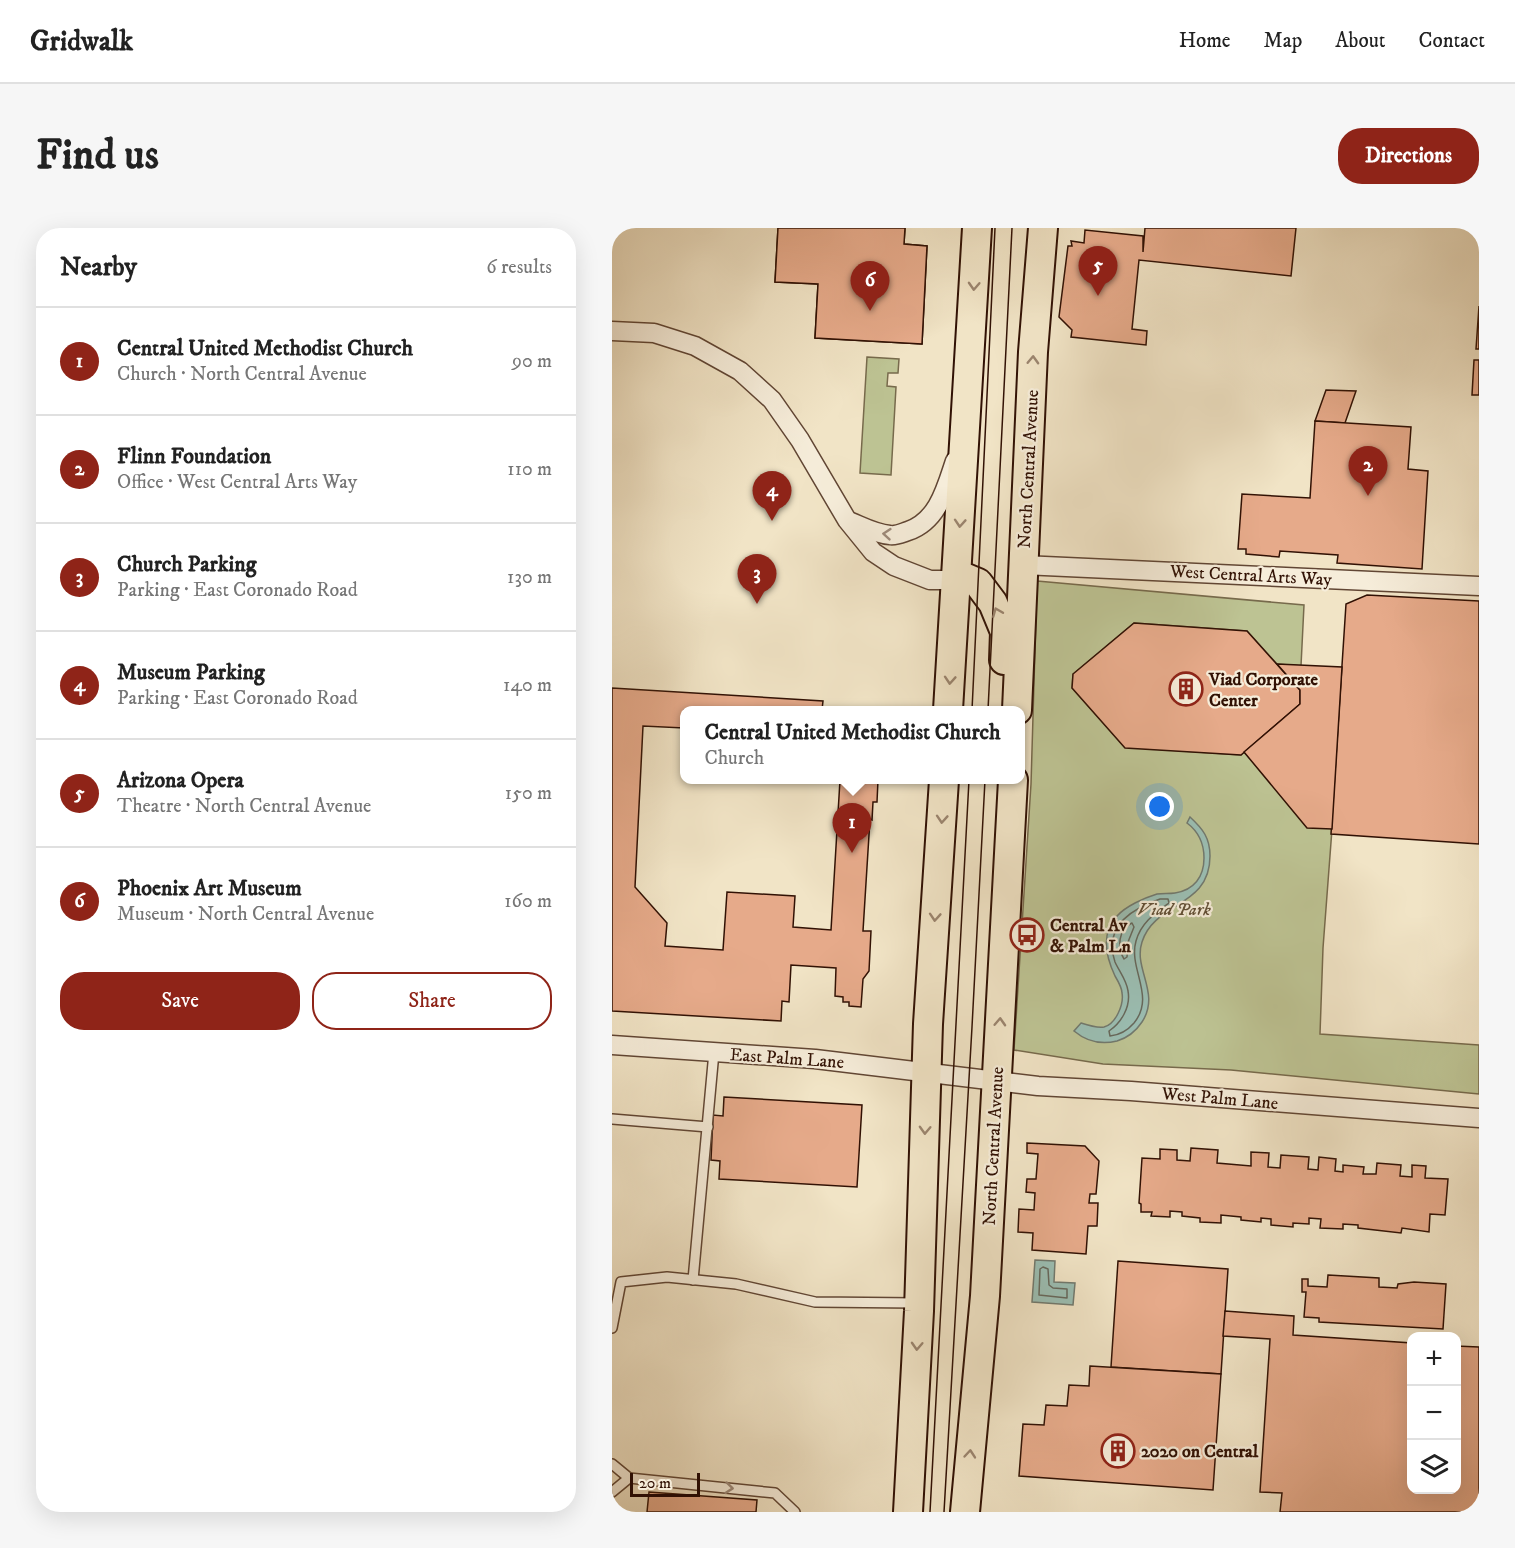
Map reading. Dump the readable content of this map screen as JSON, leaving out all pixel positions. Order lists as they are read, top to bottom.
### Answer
{
  "streets": {
    "main road": ["North Central Avenue"],
    "street": ["West Central Arts Way", "East Palm Lane", "West Palm Lane"]
  },
  "crossings": [
    ["North Central Avenue", "West Central Arts Way"],
    ["North Central Avenue", "West Palm Lane"],
    ["East Palm Lane", "West Palm Lane"]
  ],
  "parks": ["Viad Park"],
  "places": {
    "building": ["Viad Corporate Center", "2020 on Central"],
    "bus stop": ["Central Av & Palm Ln"]
  },
  "scale_bar": "20 m",
  "page": {
    "header": "Gridwalk",
    "nav": [
      "Home",
      "Map",
      "About",
      "Contact"
    ],
    "buttons": [
      "Directions",
      ["Save", "Share"]
    ],
    "title": "Find us",
    "heading": ["Nearby", "6 results"],
    "pins": [
      "5",
      "6",
      "2",
      "4",
      "3",
      "1"
    ],
    "list": [
      {
        "mark": "1",
        "name": "Central United Methodist Church",
        "note": "Church · North Central Avenue",
        "value": "90 m"
      },
      {
        "mark": "2",
        "name": "Flinn Foundation",
        "note": "Office · West Central Arts Way",
        "value": "110 m"
      },
      {
        "mark": "3",
        "name": "Church Parking",
        "note": "Parking · East Coronado Road",
        "value": "130 m"
      },
      {
        "mark": "4",
        "name": "Museum Parking",
        "note": "Parking · East Coronado Road",
        "value": "140 m"
      },
      {
        "mark": "5",
        "name": "Arizona Opera",
        "note": "Theatre · North Central Avenue",
        "value": "150 m"
      },
      {
        "mark": "6",
        "name": "Phoenix Art Museum",
        "note": "Museum · North Central Avenue",
        "value": "160 m"
      }
    ],
    "popup": ["Central United Methodist Church", "Church"],
    "map_buttons": ["+", "−"],
    "scale": "20 m"
  }
}
